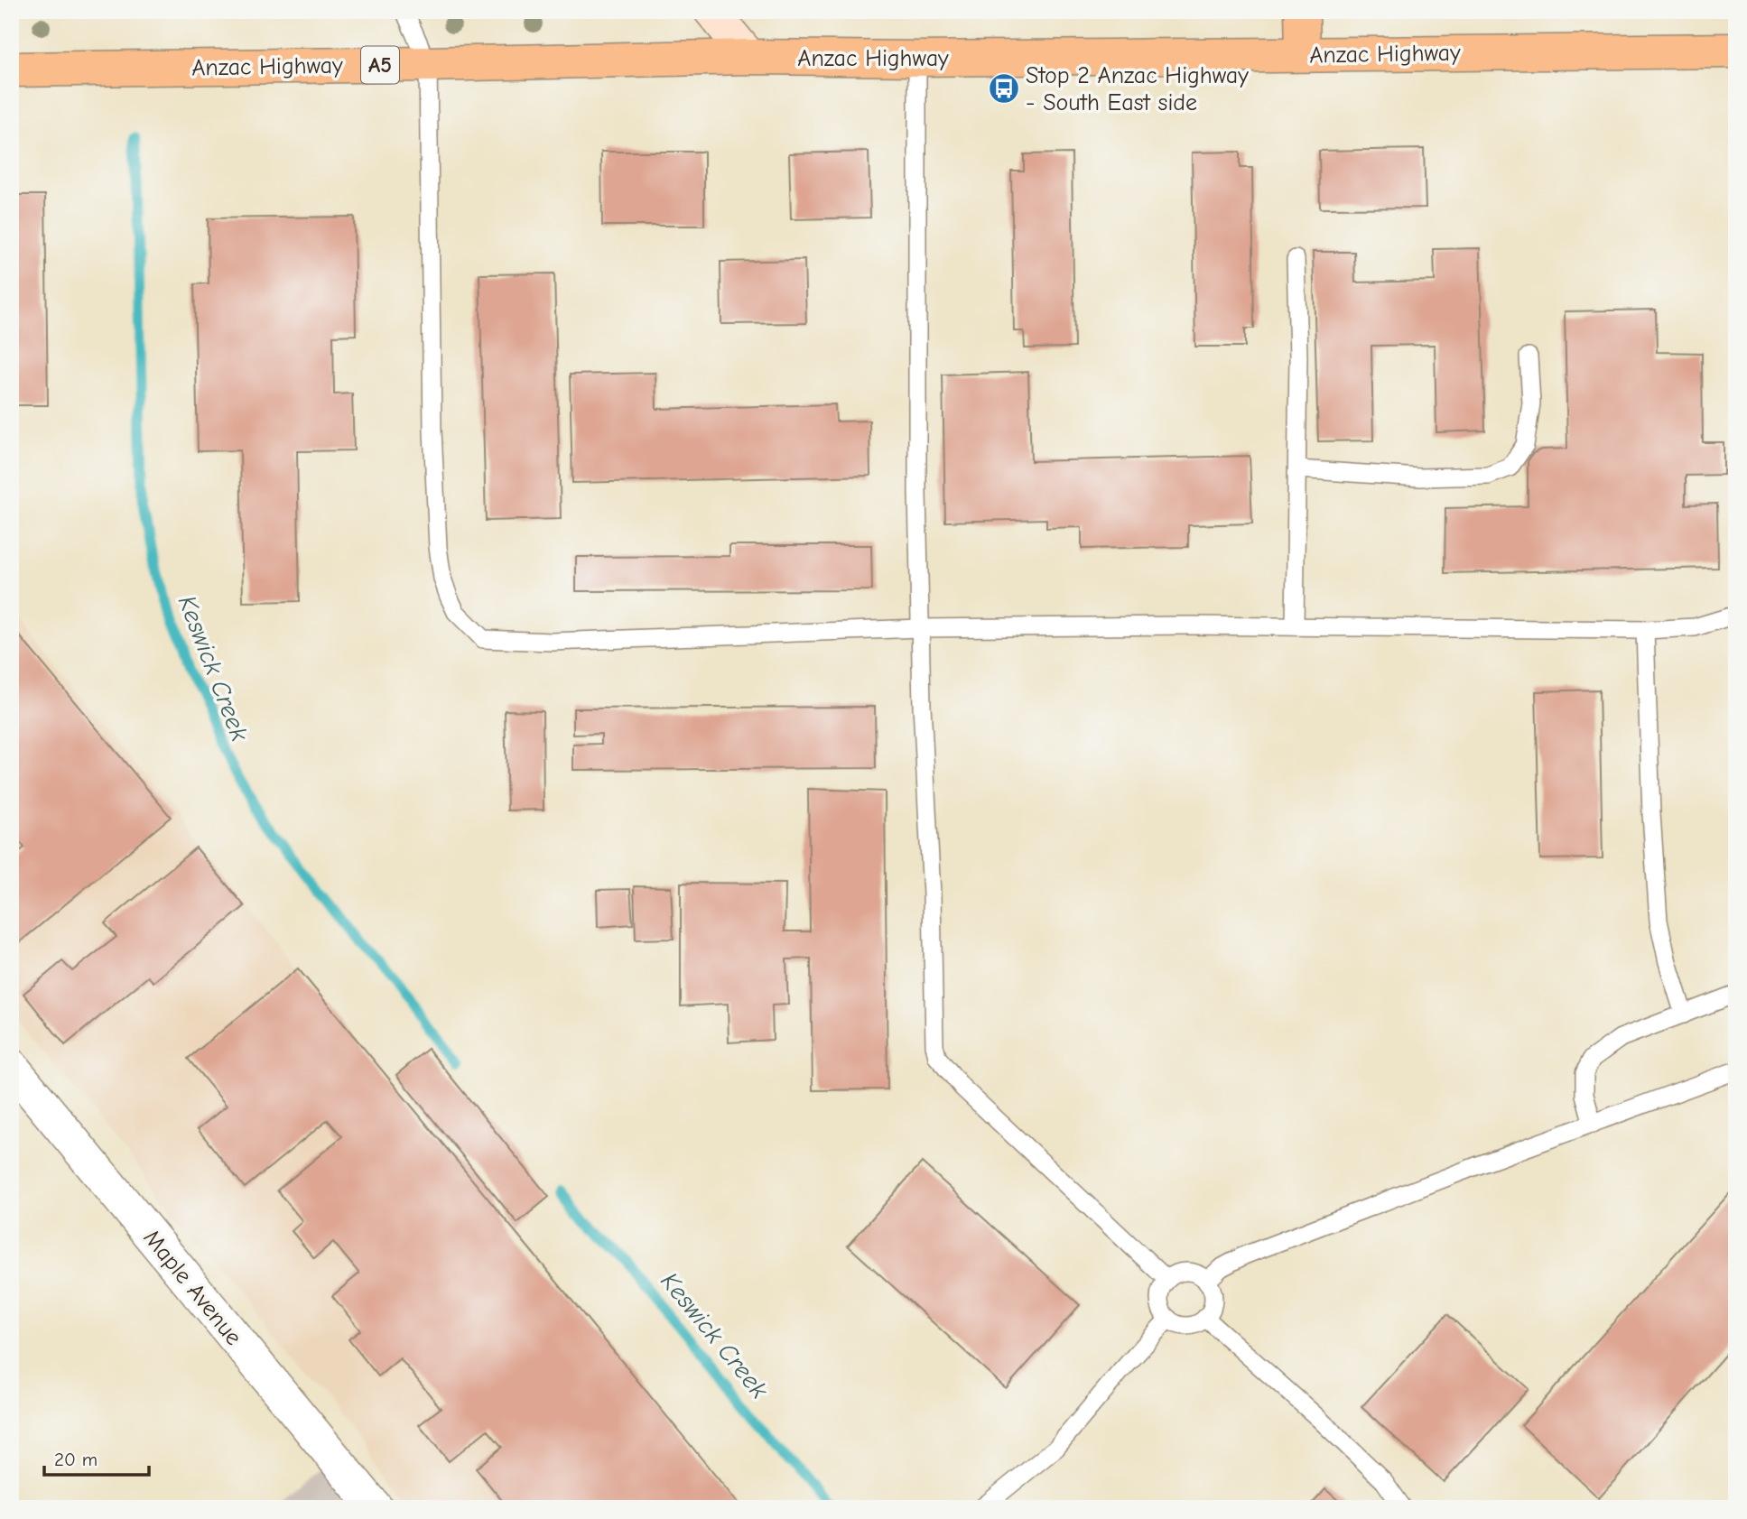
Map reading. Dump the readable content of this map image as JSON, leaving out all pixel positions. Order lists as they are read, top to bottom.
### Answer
{
  "streets": {
    "highway": ["Anzac Highway", "A5"],
    "street": ["Maple Avenue"]
  },
  "water": ["Keswick Creek"],
  "places": {
    "bus stop": ["Stop 2 Anzac Highway - South East side"]
  },
  "scale_bar": "20 m"
}
